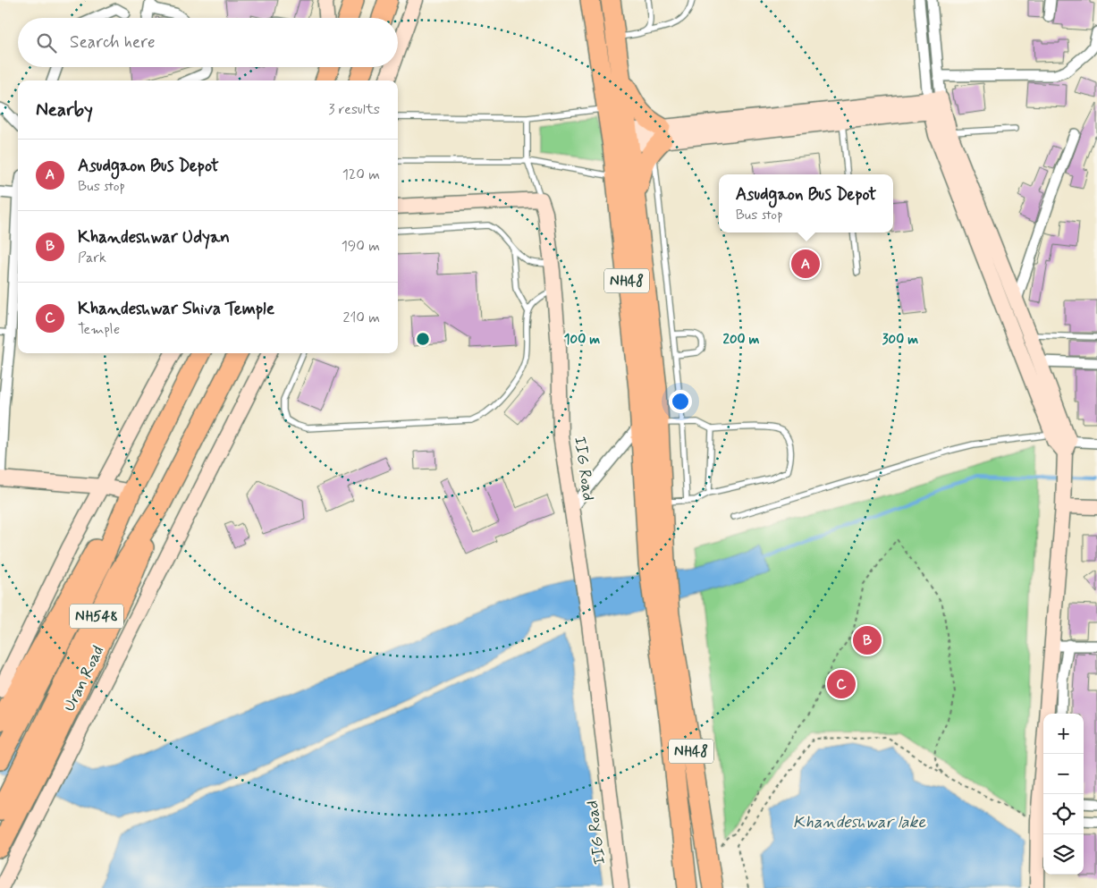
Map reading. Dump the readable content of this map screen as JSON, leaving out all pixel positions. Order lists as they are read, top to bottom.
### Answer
{
  "streets": {
    "highway": ["NH48", "NH548", "Uran Road"],
    "street": ["IIG Road"]
  },
  "water": ["Khandeshwar lake"],
  "page": {
    "search": "Search here",
    "heading": ["Nearby", "3 results"],
    "list": [
      {
        "mark": "A",
        "name": "Asudgaon Bus Depot",
        "note": "Bus stop",
        "value": "120 m"
      },
      {
        "mark": "B",
        "name": "Khandeshwar Udyan",
        "note": "Park",
        "value": "190 m"
      },
      {
        "mark": "C",
        "name": "Khandeshwar Shiva Temple",
        "note": "Temple",
        "value": "210 m"
      }
    ],
    "popup": ["Asudgaon Bus Depot", "Bus stop"],
    "pins": ["A", "B", "C"],
    "map_buttons": ["+", "−"]
  },
  "rings": ["100 m", "200 m", "300 m"]
}
